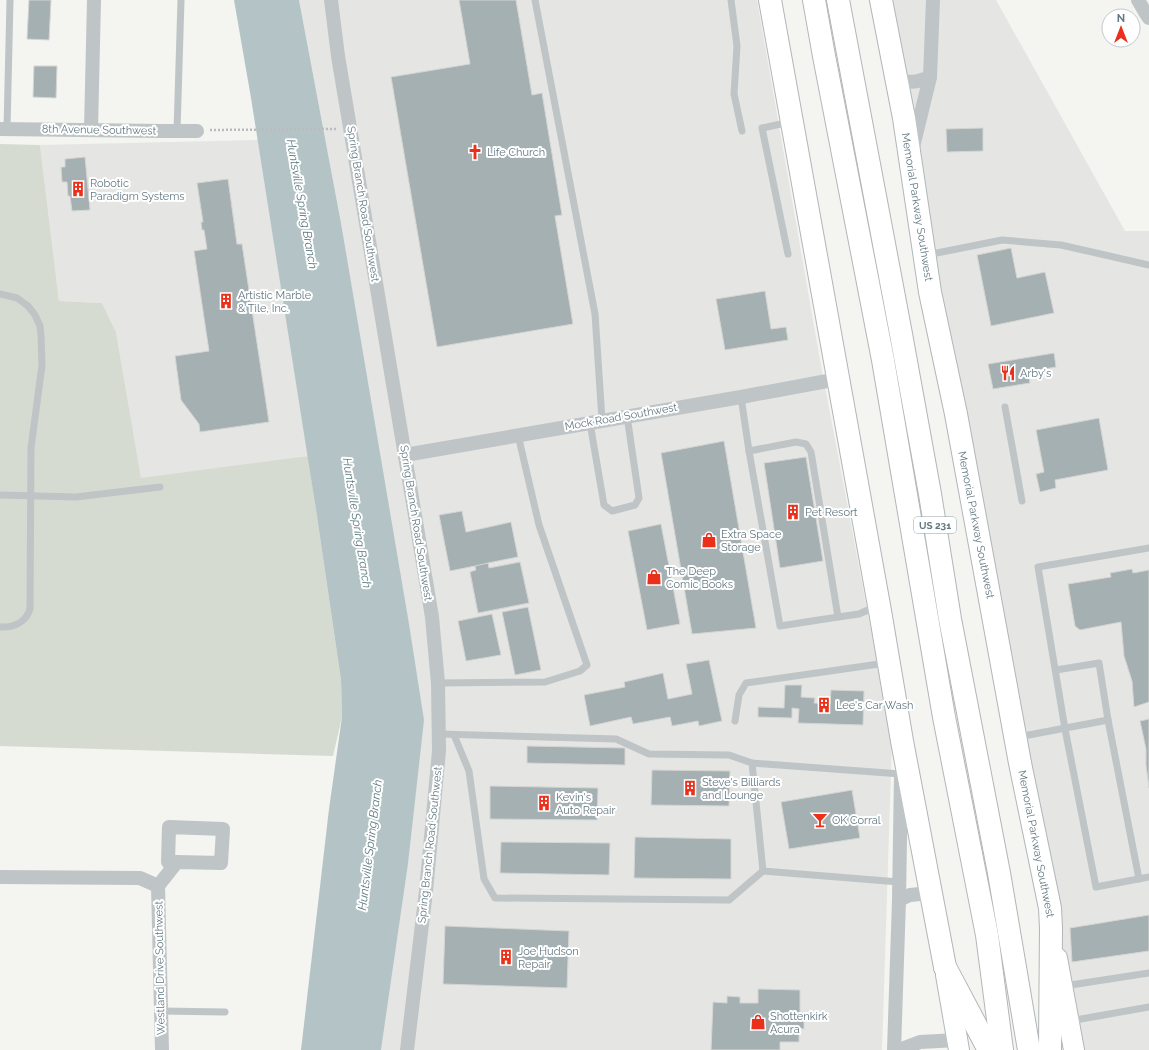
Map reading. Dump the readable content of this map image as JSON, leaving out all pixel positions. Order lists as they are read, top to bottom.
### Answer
{
  "streets": {
    "main road": ["Memorial Parkway Southwest", "US 231"],
    "street": [
      "8th Avenue Southwest",
      "Spring Branch Road Southwest",
      "Mock Road Southwest",
      "Westland Drive Southwest"
    ]
  },
  "crossings": [
    ["Spring Branch Road Southwest", "Mock Road Southwest"]
  ],
  "water": ["Huntsville Spring Branch"],
  "places": {
    "church": ["Life Church"],
    "building": [
      "Robotic Paradigm Systems",
      "Artistic Marble & Tile, Inc.",
      "Pet Resort",
      "Lee's Car Wash",
      "Steve's Billiards and Lounge",
      "Kevin's Auto Repair",
      "Joe Hudson Repair"
    ],
    "restaurant": ["Arby's"],
    "shop": ["Extra Space Storage", "The Deep Comic Books", "Shottenkirk Acura"],
    "bar": ["OK Corral"]
  },
  "north": "top"
}
